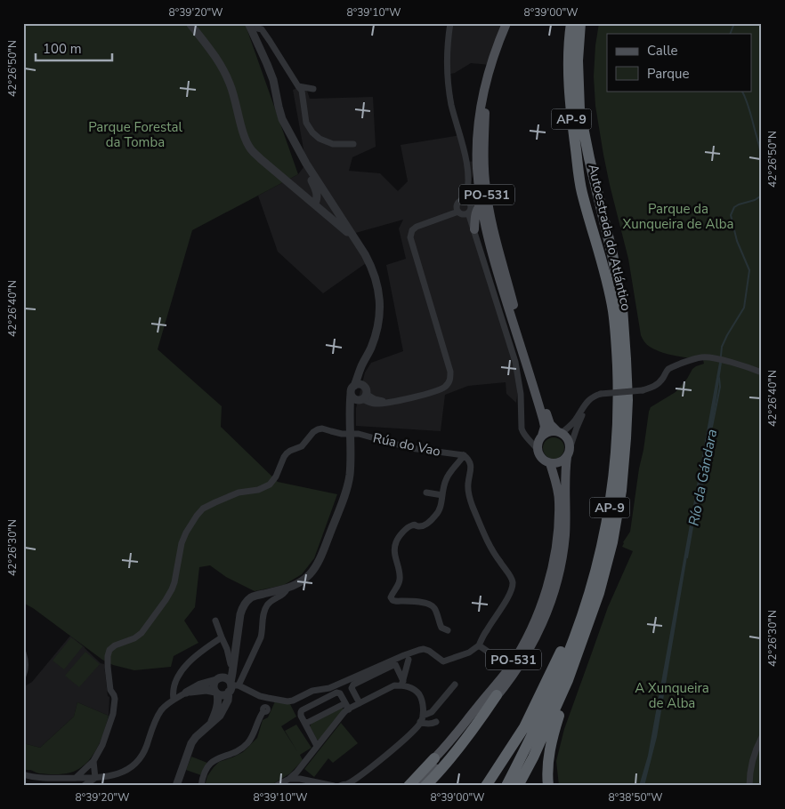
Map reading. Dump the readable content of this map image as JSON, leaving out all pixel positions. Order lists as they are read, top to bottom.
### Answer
{
  "streets": {
    "highway": ["AP-9", "Autoestrada do Atlántico"],
    "main road": ["PO-531"],
    "street": ["Rúa do Vao"]
  },
  "water": ["Río da Gándara"],
  "parks": ["Parque Forestal da Tomba", "Parque da Xunqueira de Alba", "A Xunqueira de Alba"],
  "legend": ["Calle", "Parque"],
  "scale_bar": "100 m",
  "coordinates": [
    "8°39'20\"W",
    "8°39'10\"W",
    "8°39'00\"W",
    "42°26'50\"N",
    "42°26'40\"N",
    "42°26'30\"N",
    "8°38'50\"W"
  ]
}
